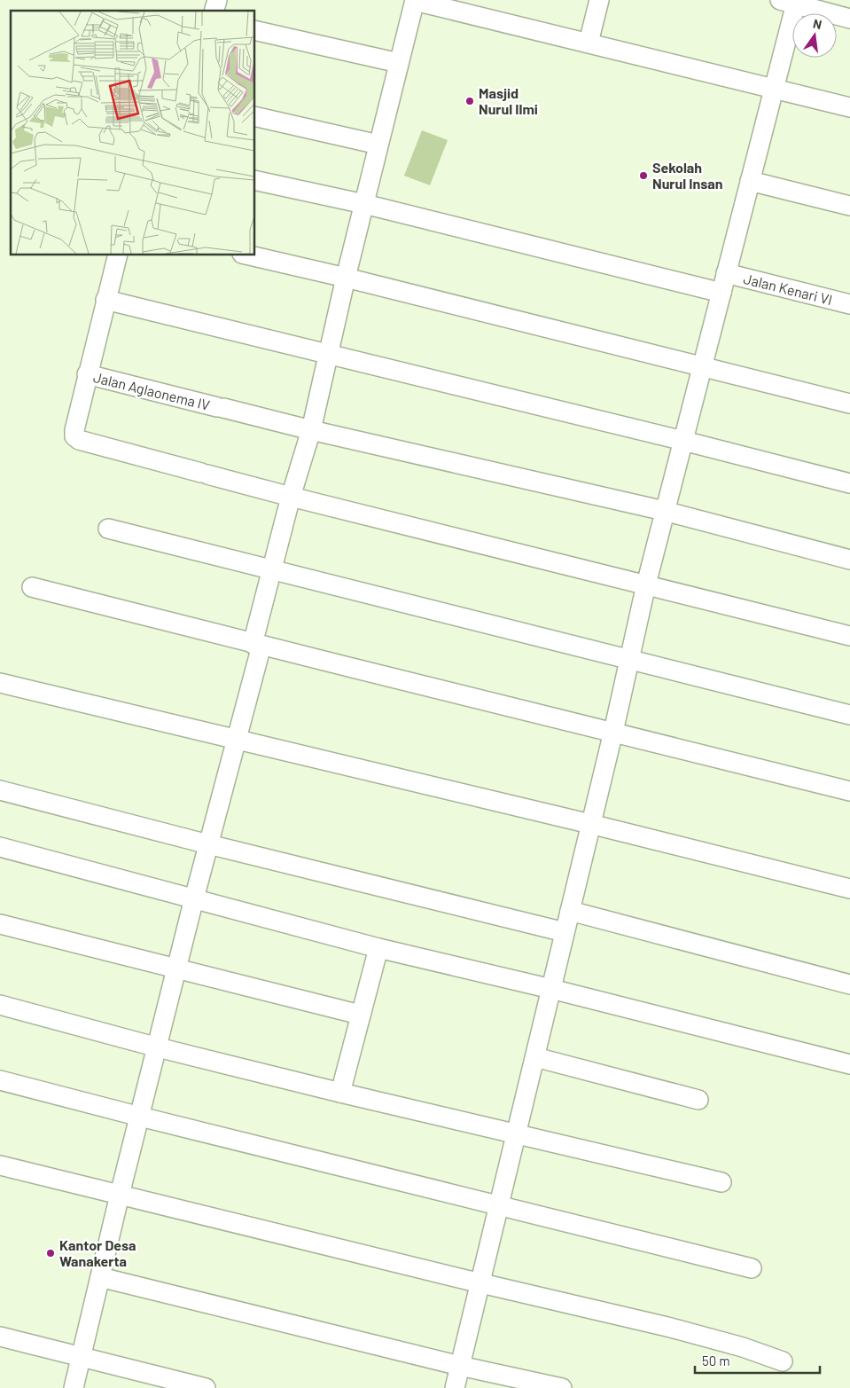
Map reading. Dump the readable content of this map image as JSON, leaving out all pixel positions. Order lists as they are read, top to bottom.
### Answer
{
  "streets": {
    "street": ["Jalan Kenari VI", "Jalan Aglaonema IV"]
  },
  "places": ["Masjid Nurul Ilmi", "Sekolah Nurul Insan", "Kantor Desa Wanakerta"],
  "scale_bar": "50 m",
  "north": "top"
}
